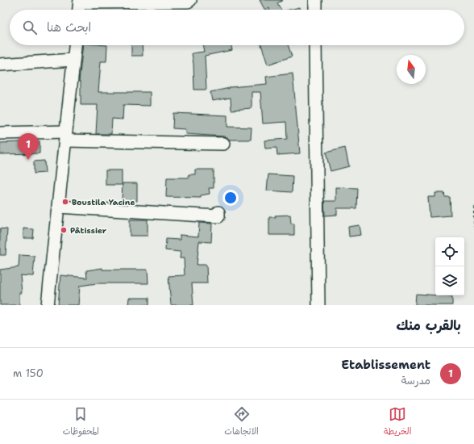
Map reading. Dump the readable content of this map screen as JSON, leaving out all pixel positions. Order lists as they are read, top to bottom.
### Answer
{
  "places": ["Boustila Yacine", "Pâtissier"],
  "north": "top",
  "page": {
    "search": "ابحث هنا",
    "pins": "1",
    "heading": "بالقرب منك",
    "list": [
      {
        "mark": "1",
        "name": "Etablissement",
        "note": "مدرسة",
        "value": "150 m"
      }
    ],
    "nav": ["الخريطة", "الاتجاهات", "المحفوظات"]
  }
}
